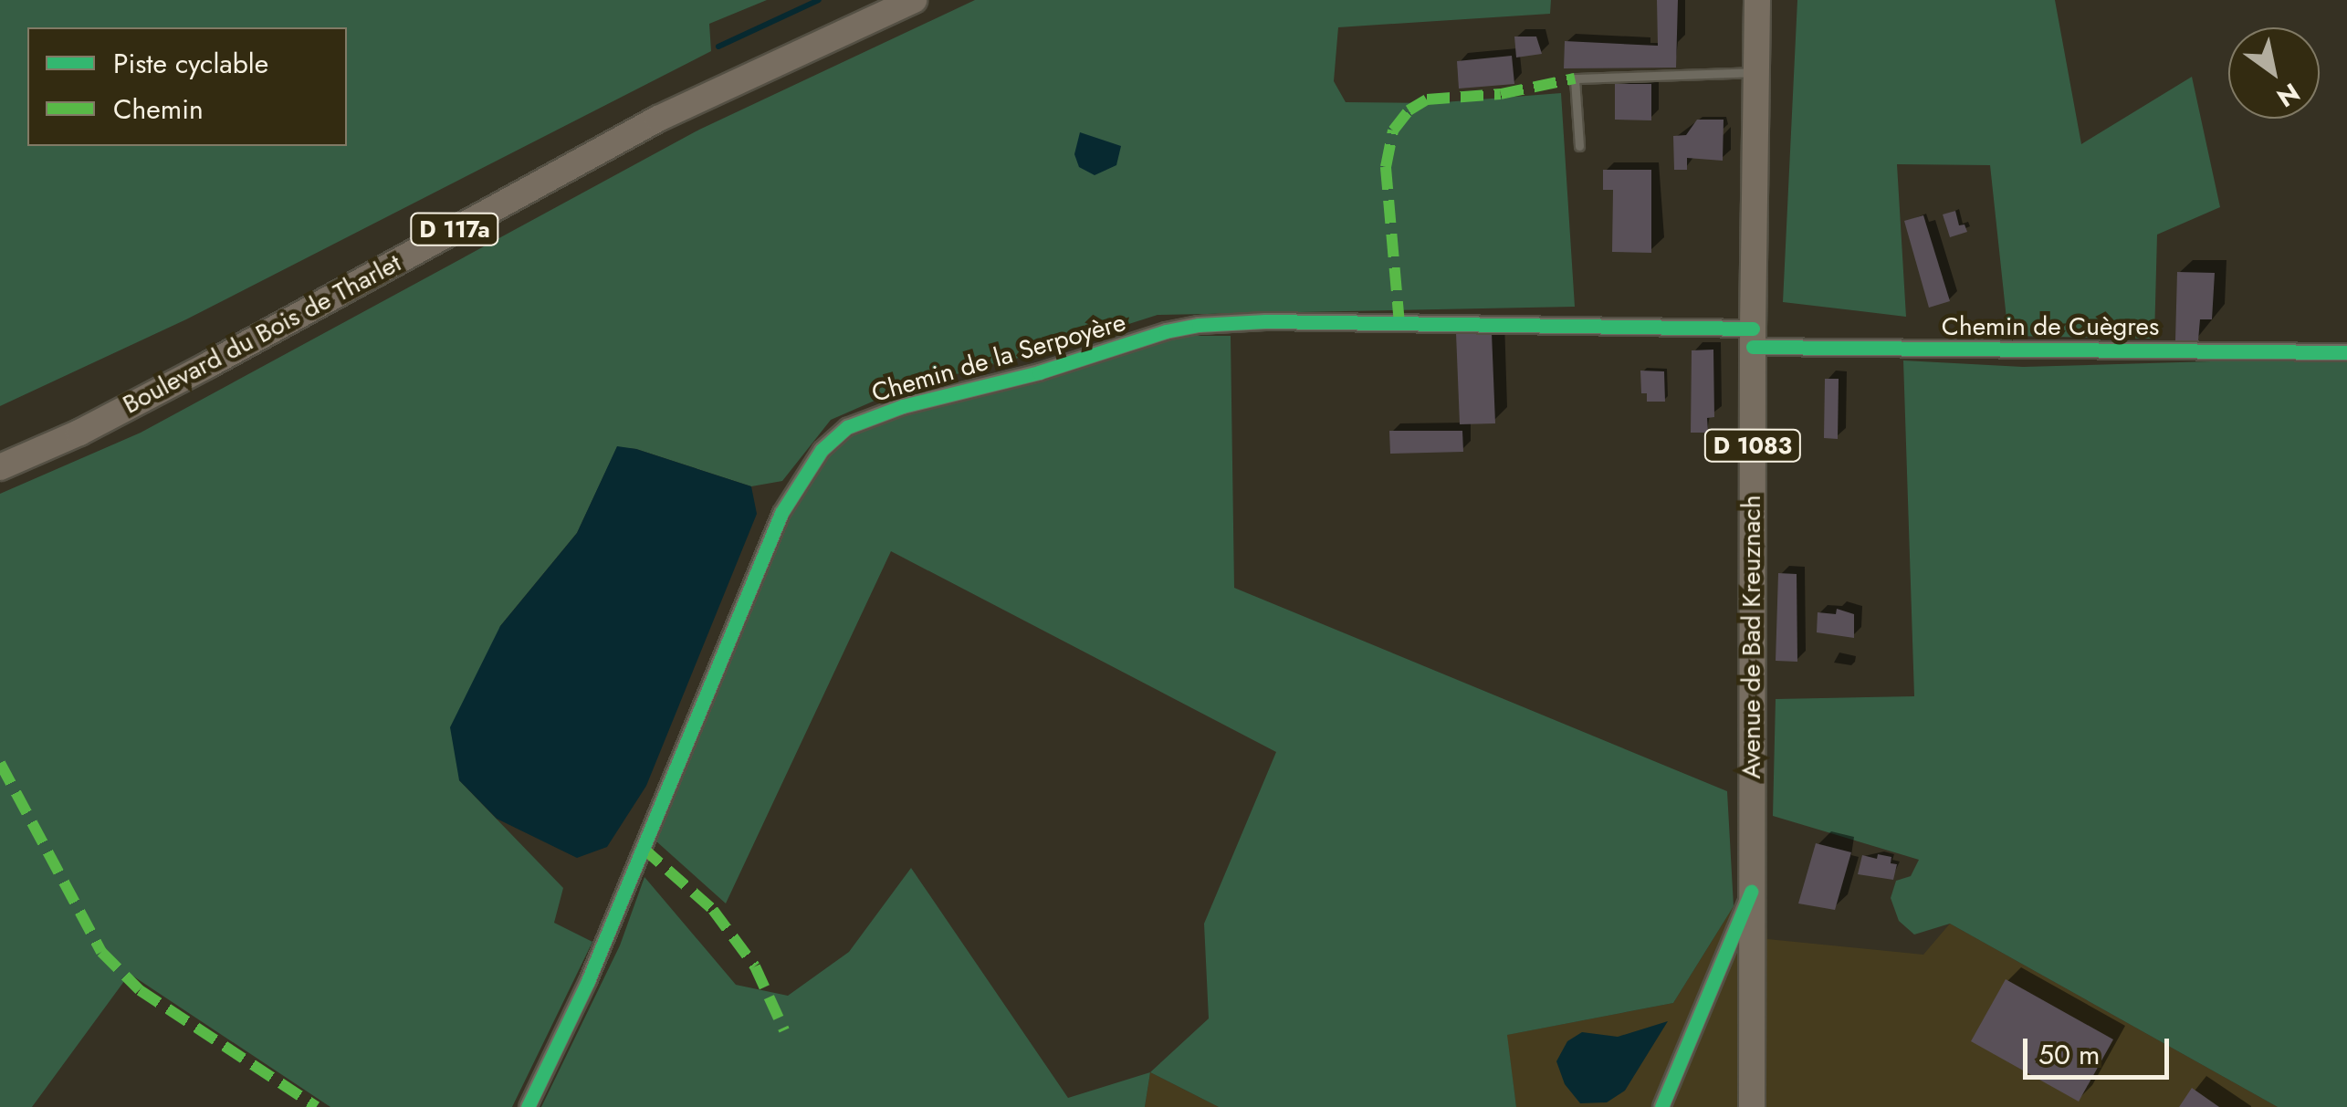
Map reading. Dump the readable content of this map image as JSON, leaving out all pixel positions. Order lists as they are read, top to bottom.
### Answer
{
  "streets": {
    "main road": [
      "D 117a",
      "Boulevard du Bois de Tharlet",
      "D 1083",
      "Avenue de Bad Kreuznach"
    ],
    "street": ["Chemin de Cuègres", "Chemin de la Serpoyère"]
  },
  "crossings": [
    ["Chemin de Cuègres", "Chemin de la Serpoyère"],
    ["Chemin de Cuègres", "Avenue de Bad Kreuznach"],
    ["Chemin de la Serpoyère", "Avenue de Bad Kreuznach"],
    ["D 1083", "Avenue de Bad Kreuznach"]
  ],
  "legend": ["Piste cyclable", "Chemin"],
  "scale_bar": "50 m",
  "north": "bottom right"
}
